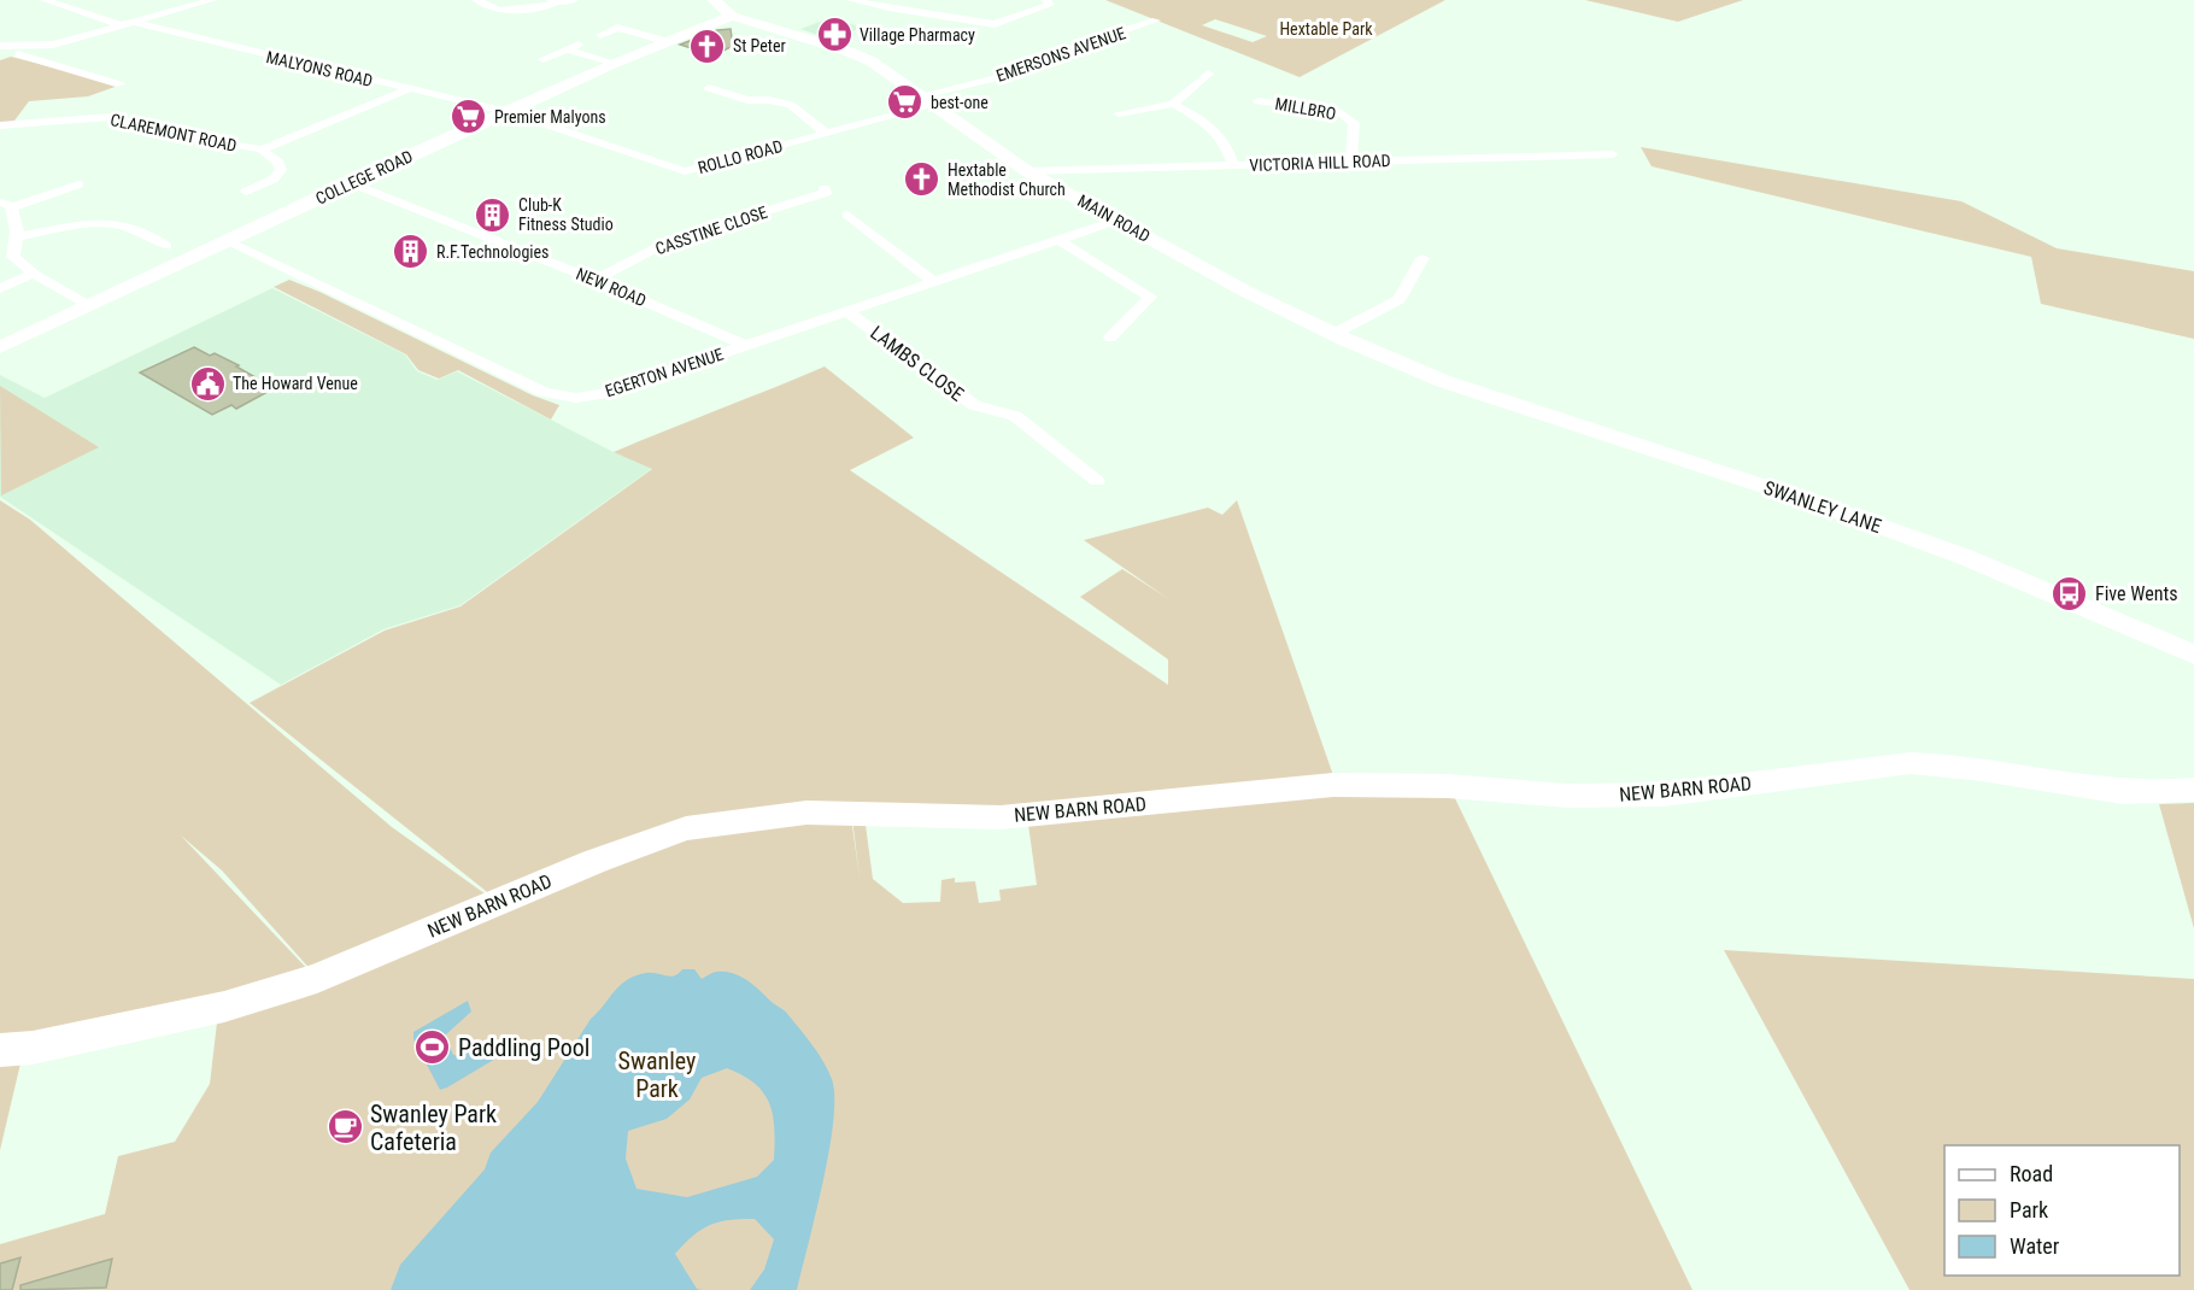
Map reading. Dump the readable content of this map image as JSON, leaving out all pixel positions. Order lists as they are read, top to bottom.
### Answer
{
  "streets": {
    "street": [
      "EMERSONS AVENUE",
      "MALYONS ROAD",
      "MILLBRO",
      "CLAREMONT ROAD",
      "ROLLO ROAD",
      "VICTORIA HILL ROAD",
      "COLLEGE ROAD",
      "MAIN ROAD",
      "CASSTINE CLOSE",
      "NEW ROAD",
      "LAMBS CLOSE",
      "EGERTON AVENUE",
      "SWANLEY LANE",
      "NEW BARN ROAD"
    ]
  },
  "crossings": [
    ["EMERSONS AVENUE", "ROLLO ROAD"],
    ["EMERSONS AVENUE", "MAIN ROAD"],
    ["MALYONS ROAD", "CLAREMONT ROAD"],
    ["MALYONS ROAD", "ROLLO ROAD"],
    ["MALYONS ROAD", "COLLEGE ROAD"],
    ["MILLBRO", "VICTORIA HILL ROAD"],
    ["ROLLO ROAD", "COLLEGE ROAD"],
    ["ROLLO ROAD", "MAIN ROAD"],
    ["VICTORIA HILL ROAD", "MAIN ROAD"],
    ["COLLEGE ROAD", "MAIN ROAD"],
    ["COLLEGE ROAD", "NEW ROAD"],
    ["COLLEGE ROAD", "EGERTON AVENUE"],
    ["MAIN ROAD", "EGERTON AVENUE"],
    ["MAIN ROAD", "SWANLEY LANE"],
    ["CASSTINE CLOSE", "NEW ROAD"],
    ["NEW ROAD", "EGERTON AVENUE"],
    ["LAMBS CLOSE", "EGERTON AVENUE"]
  ],
  "parks": ["Hextable Park", "Swanley Park"],
  "places": {
    "pharmacy": ["Village Pharmacy"],
    "church": ["St Peter", "Hextable Methodist Church"],
    "supermarket": ["best-one", "Premier Malyons"],
    "building": ["Club-K Fitness Studio", "R.F.Technologies"],
    "public building": ["The Howard Venue"],
    "bus stop": ["Five Wents"],
    "sports": ["Paddling Pool"],
    "cafe": ["Swanley Park Cafeteria"]
  },
  "legend": ["Road", "Park", "Water"]
}
